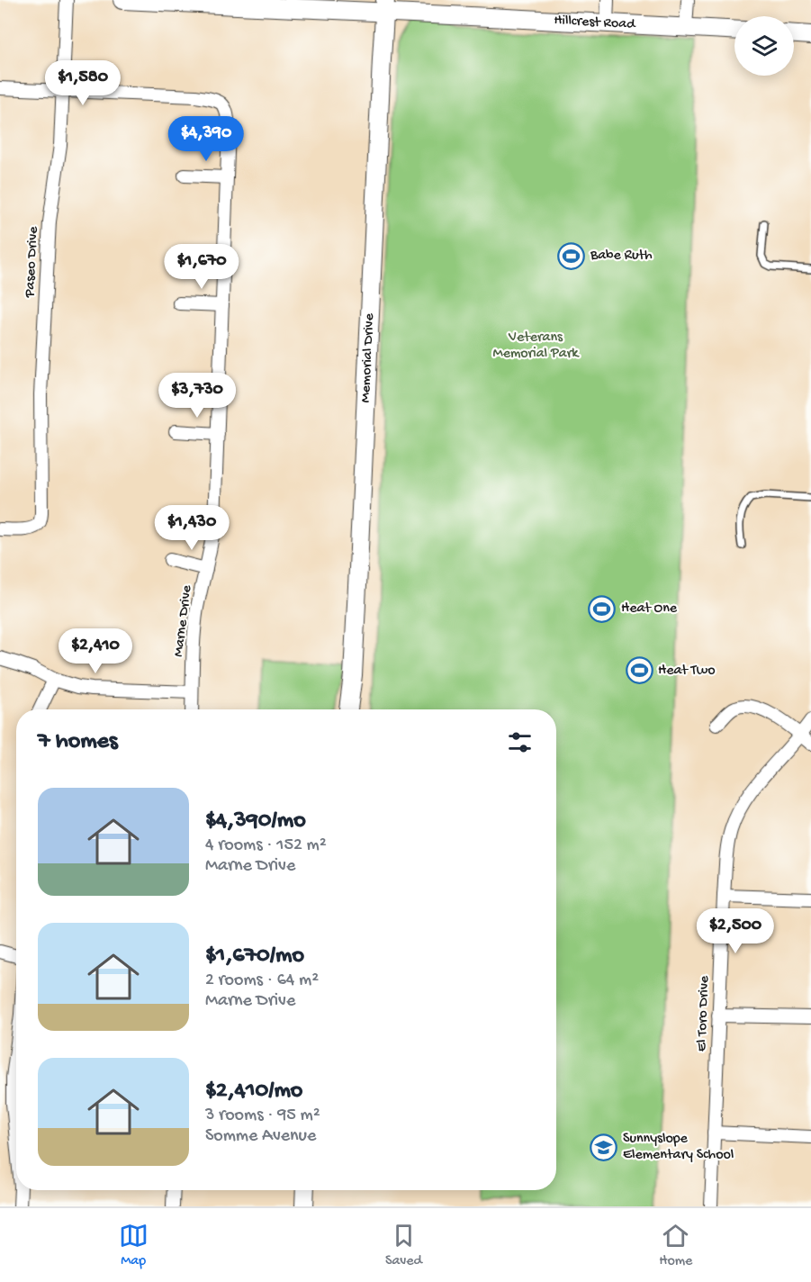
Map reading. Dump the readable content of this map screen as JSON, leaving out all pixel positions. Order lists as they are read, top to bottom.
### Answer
{
  "streets": {
    "street": [
      "Hillcrest Road",
      "Paseo Drive",
      "Memorial Drive",
      "Marne Drive",
      "El Toro Drive"
    ]
  },
  "crossings": [
    ["Hillcrest Road", "Memorial Drive"],
    ["Paseo Drive", "Marne Drive"]
  ],
  "parks": ["Veterans Memorial Park"],
  "places": {
    "sports": ["Babe Ruth", "Heat One", "Heat Two"],
    "school or university": ["Sunnyslope Elementary School"]
  },
  "page": {
    "price": [
      "$1,580",
      "$4,390",
      "$1,670",
      "$3,730",
      "$1,430",
      "$2,410",
      "$2,500"
    ],
    "heading": "7 homes",
    "list": [
      {
        "name": "$4,390/mo",
        "note": "4 rooms · 152 m² · Marne Drive"
      },
      {
        "name": "$1,670/mo",
        "note": "2 rooms · 64 m² · Marne Drive"
      },
      {
        "name": "$2,410/mo",
        "note": "3 rooms · 95 m² · Somme Avenue"
      }
    ],
    "tabs": ["Map", "Saved", "Home"]
  }
}
